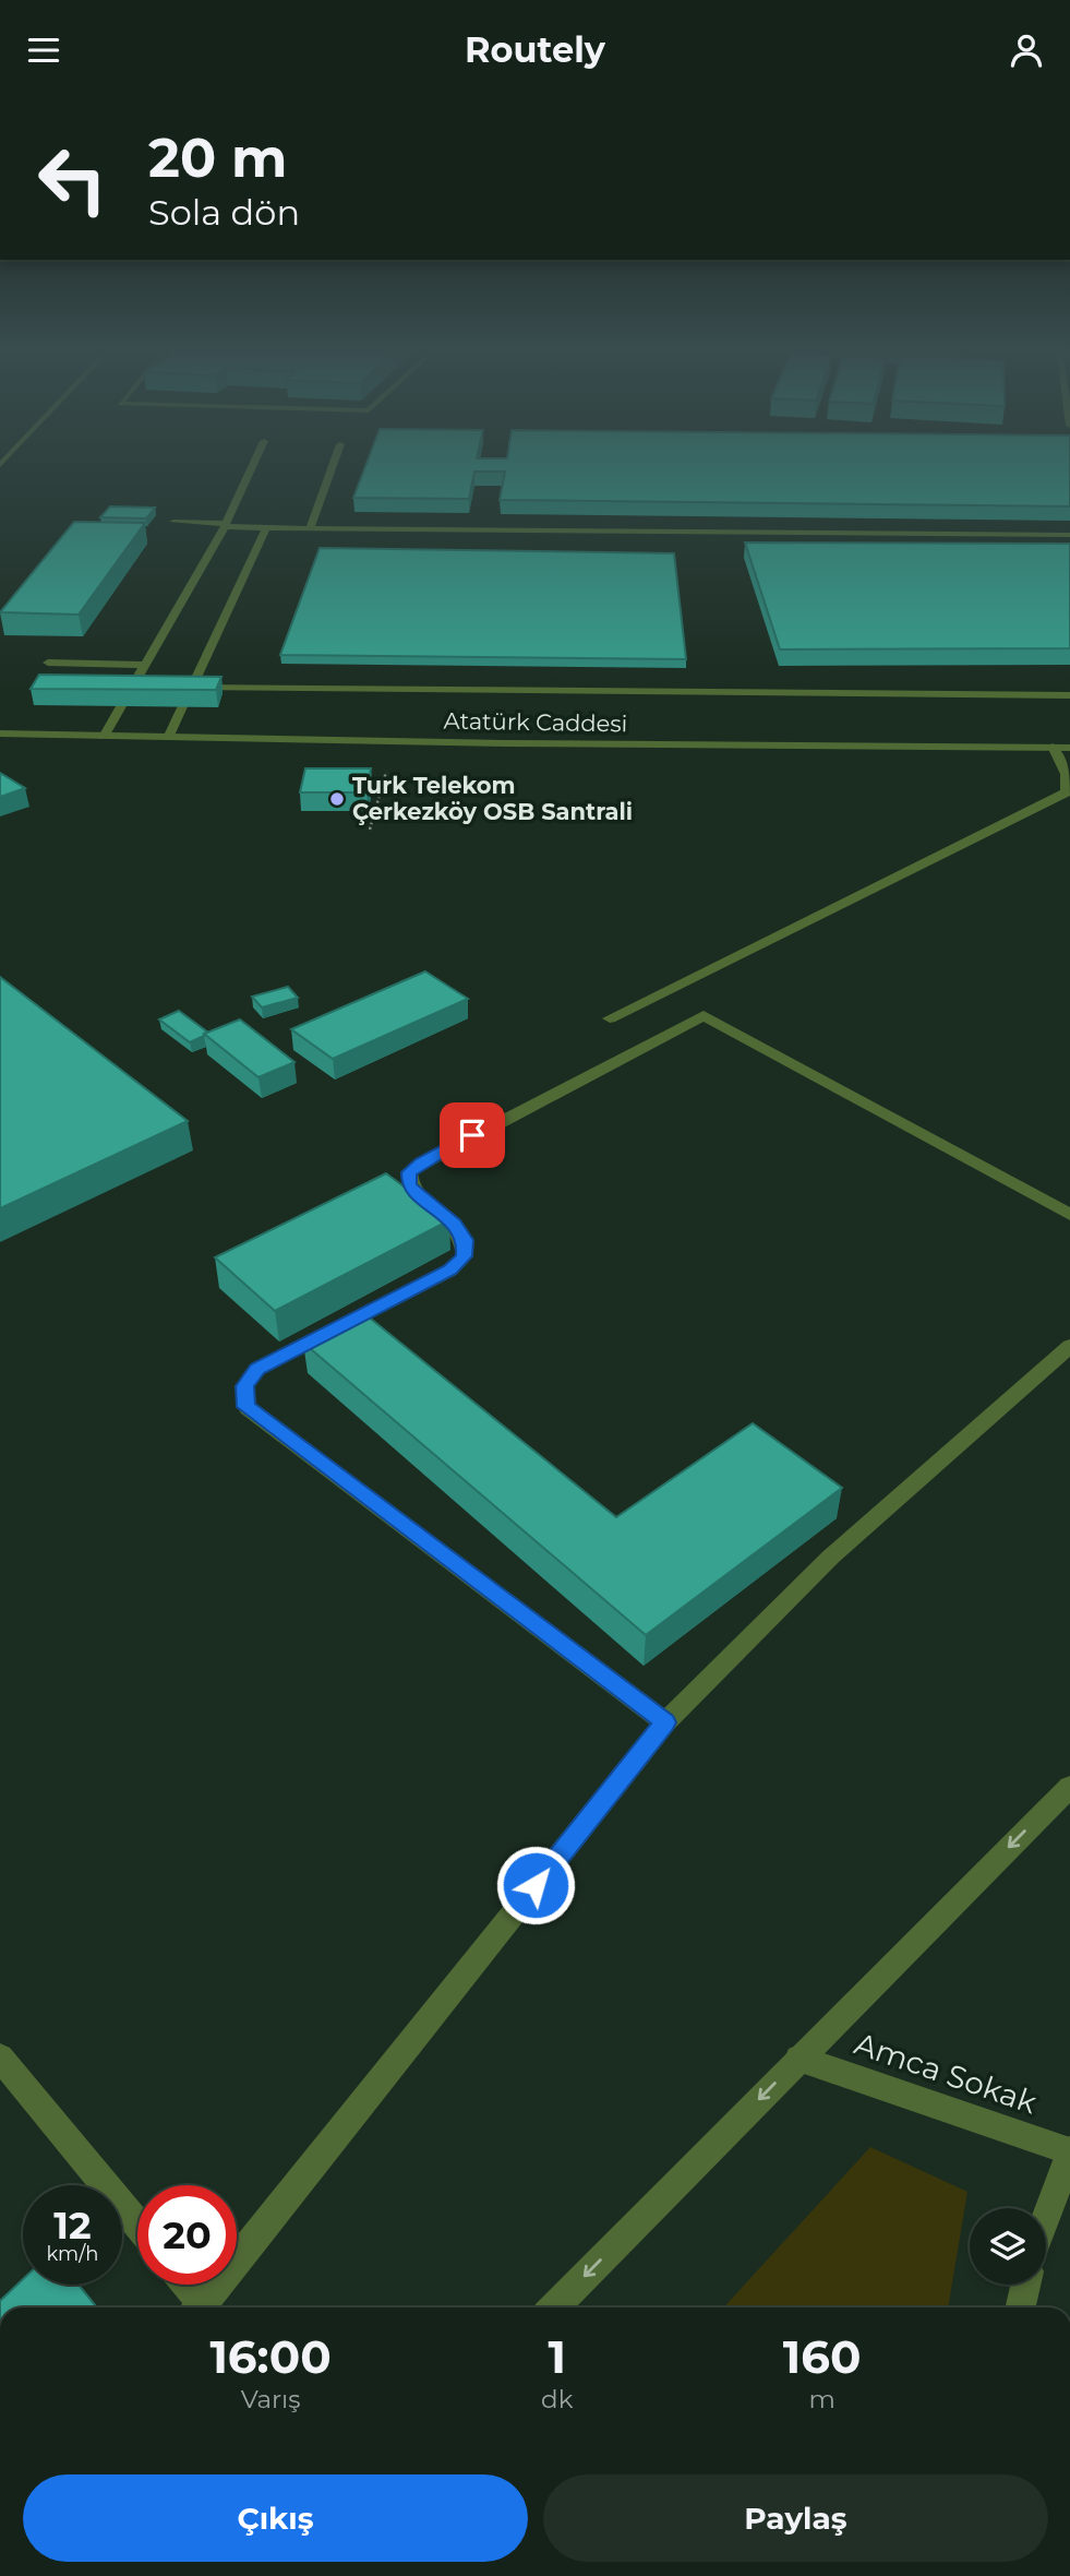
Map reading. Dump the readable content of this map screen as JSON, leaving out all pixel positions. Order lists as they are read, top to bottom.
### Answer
{
  "streets": {
    "street": ["Atatürk Caddesi", "Amca Sokak"]
  },
  "places": ["Turk Telekom Çerkezköy OSB Santrali"],
  "page": {
    "header": "Routely",
    "turn": ["20 m", "Sola dön"],
    "speed": "12 km/h",
    "limit": "20",
    "eta": [
      "16:00",
      "Varış",
      "1",
      "dk",
      "160",
      "m"
    ],
    "buttons": ["Çıkış", "Paylaş"]
  }
}
